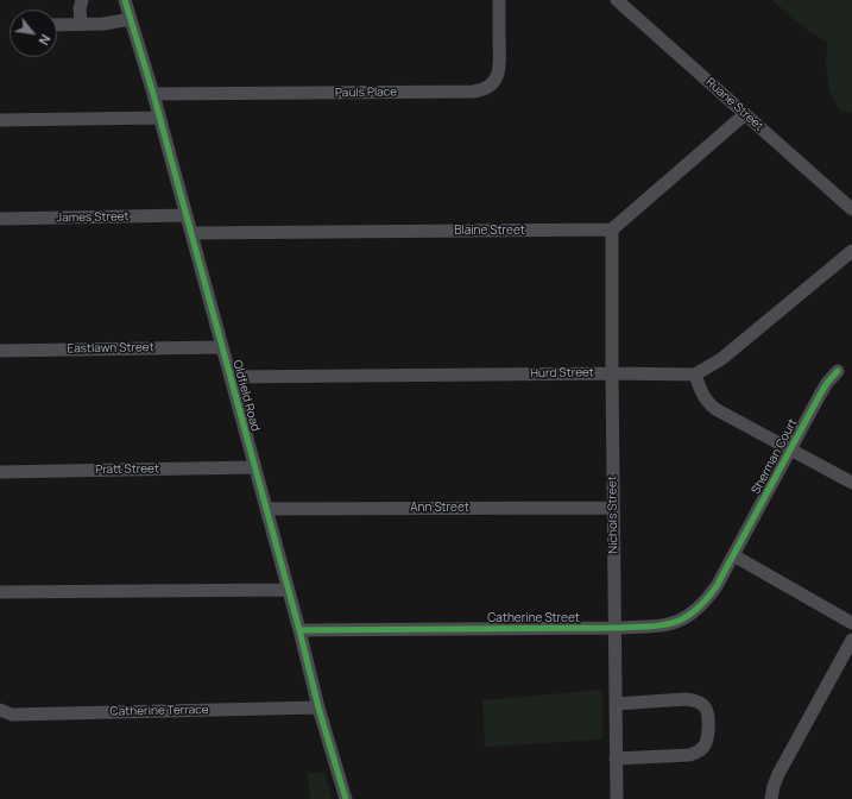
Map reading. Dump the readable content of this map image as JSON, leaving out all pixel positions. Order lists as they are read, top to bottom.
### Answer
{
  "streets": {
    "street": [
      "Pauls Place",
      "Ruane Street",
      "James Street",
      "Blaine Street",
      "Eastlawn Street",
      "Hurd Street",
      "Oldfield Road",
      "Sherman Court",
      "Pratt Street",
      "Ann Street",
      "Nichols Street",
      "Catherine Street",
      "Catherine Terrace"
    ]
  },
  "crossings": [
    ["Pauls Place", "Oldfield Road"],
    ["James Street", "Oldfield Road"],
    ["Blaine Street", "Oldfield Road"],
    ["Blaine Street", "Nichols Street"],
    ["Eastlawn Street", "Oldfield Road"],
    ["Hurd Street", "Oldfield Road"],
    ["Hurd Street", "Nichols Street"],
    ["Oldfield Road", "Pratt Street"],
    ["Oldfield Road", "Ann Street"],
    ["Oldfield Road", "Catherine Street"],
    ["Oldfield Road", "Catherine Terrace"],
    ["Sherman Court", "Catherine Street"],
    ["Ann Street", "Nichols Street"],
    ["Nichols Street", "Catherine Street"]
  ],
  "north": "bottom right"
}
